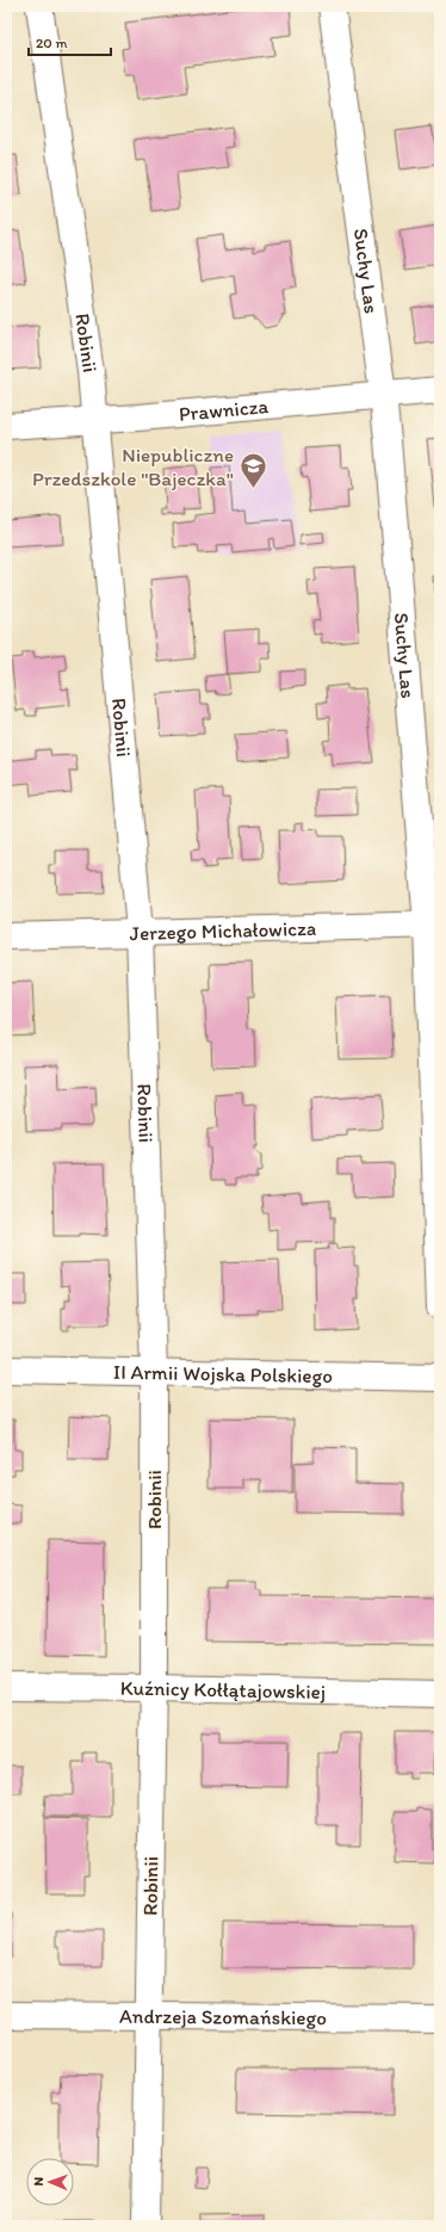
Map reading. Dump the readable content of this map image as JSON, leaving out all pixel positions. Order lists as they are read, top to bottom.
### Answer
{
  "streets": {
    "street": [
      "Suchy Las",
      "Robinii",
      "Prawnicza",
      "Jerzego Michałowicza",
      "II Armii Wojska Polskiego",
      "Kuźnicy Kołłątajowskiej",
      "Andrzeja Szomańskiego"
    ]
  },
  "crossings": [
    ["Suchy Las", "Prawnicza"],
    ["Suchy Las", "Jerzego Michałowicza"],
    ["Robinii", "Prawnicza"],
    ["Robinii", "Jerzego Michałowicza"],
    ["Robinii", "II Armii Wojska Polskiego"],
    ["Robinii", "Kuźnicy Kołłątajowskiej"],
    ["Robinii", "Andrzeja Szomańskiego"]
  ],
  "places": {
    "school or university": ["Niepubliczne Przedszkole \"Bajeczka\""]
  },
  "scale_bar": "20 m",
  "north": "left"
}
